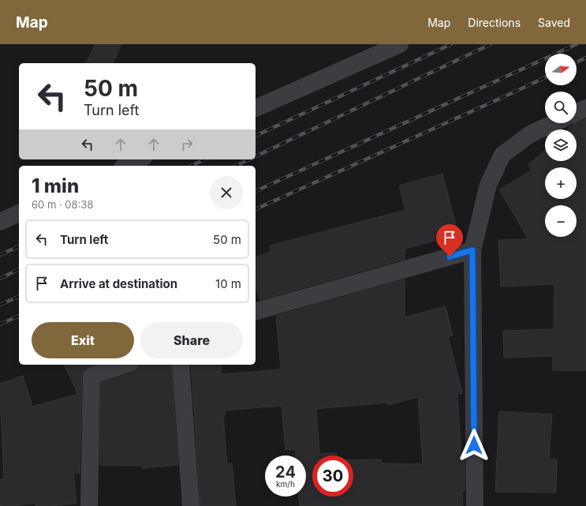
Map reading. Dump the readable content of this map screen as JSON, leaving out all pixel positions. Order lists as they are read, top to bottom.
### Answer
{
  "north": "right",
  "page": {
    "header": "Map",
    "nav": ["Map", "Directions", "Saved"],
    "map_buttons": ["+", "−"],
    "turn": ["50 m", "Turn left"],
    "heading": ["1 min", "60 m · 08:38"],
    "list": [
      {
        "name": "Turn left",
        "value": "50 m"
      },
      {
        "name": "Arrive at destination",
        "value": "10 m"
      }
    ],
    "buttons": ["Exit", "Share"],
    "speed": "24 km/h",
    "limit": "30"
  }
}
